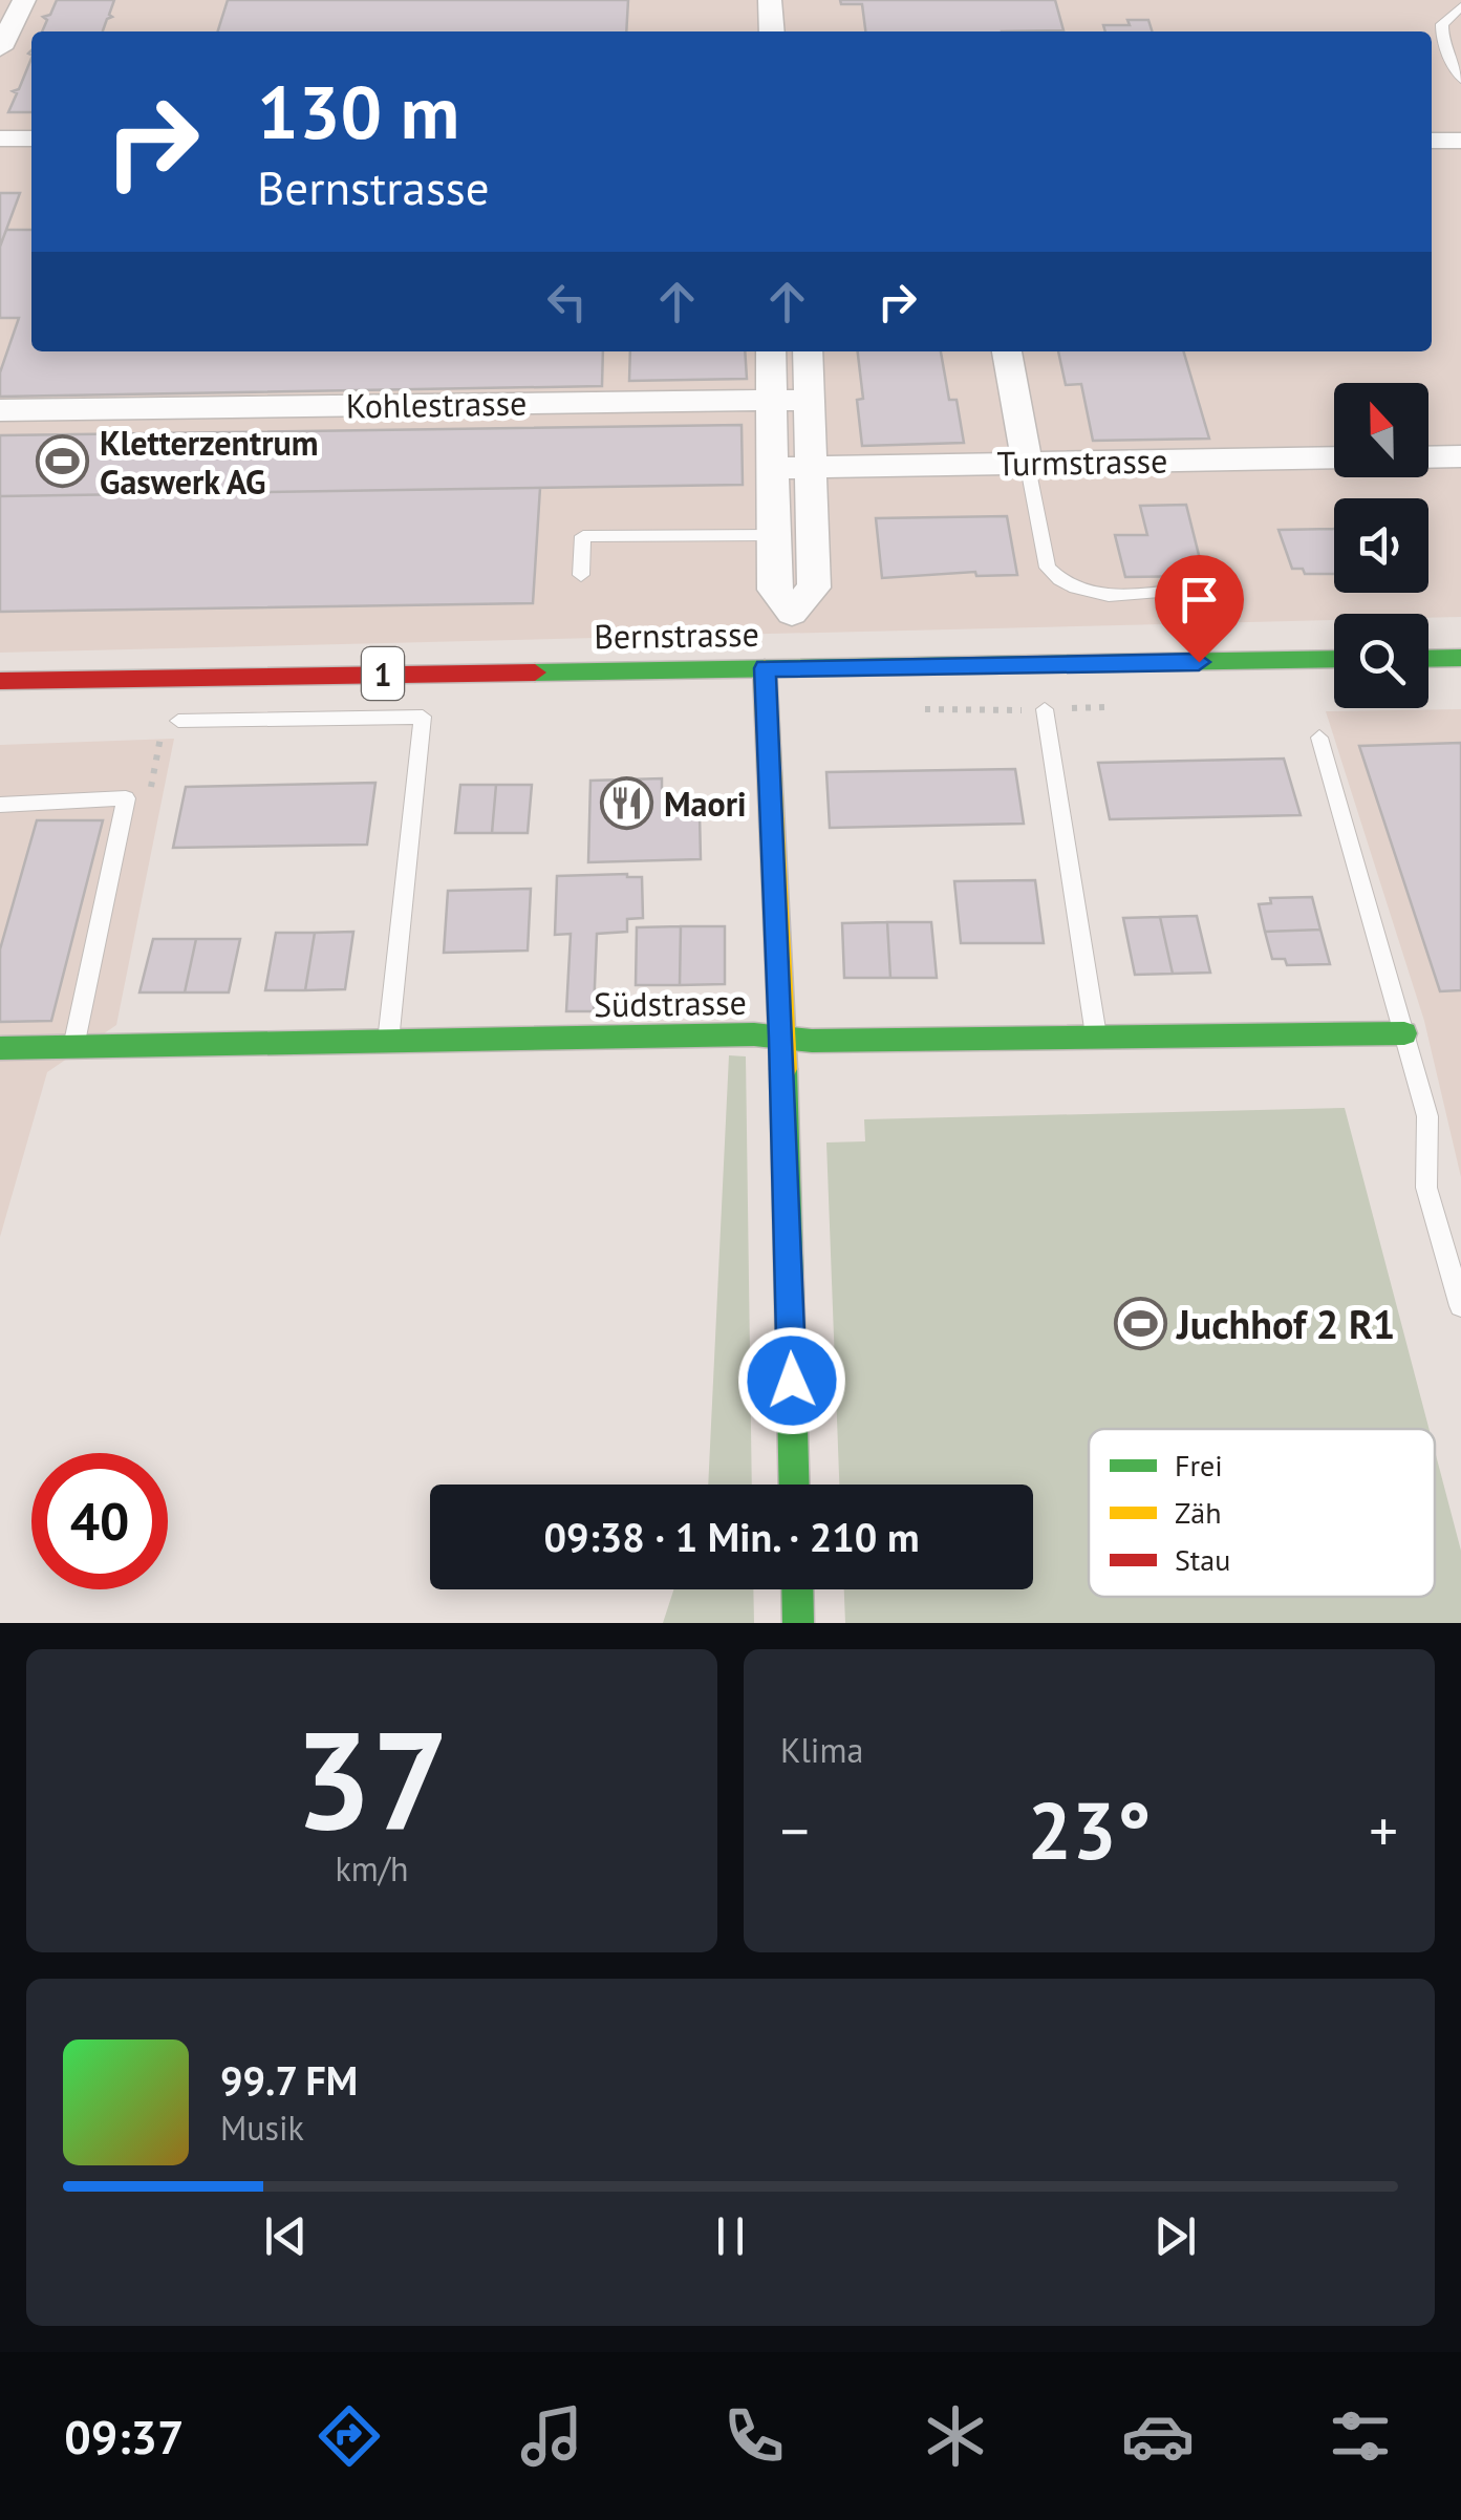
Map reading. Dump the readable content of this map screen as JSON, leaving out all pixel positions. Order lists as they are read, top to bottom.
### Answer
{
  "streets": {
    "street": [
      "Kohlestrasse",
      "Turmstrasse",
      "Bernstrasse",
      "1",
      "Südstrasse"
    ]
  },
  "places": {
    "sports": ["Kletterzentrum Gaswerk AG", "Juchhof 2 R1"],
    "restaurant": ["Maori"]
  },
  "legend": ["Frei", "Zäh", "Stau"],
  "north": "top",
  "page": {
    "turn": ["130 m", "Bernstrasse"],
    "limit": "40",
    "trip": "09:38 · 1 Min. · 210 m",
    "tile": [
      ["37", "km/h"],
      "Klima"
    ],
    "heat": ["−", "23°", "+"],
    "song": ["99.7 FM", "Musik"],
    "tabs": "09:37"
  }
}
